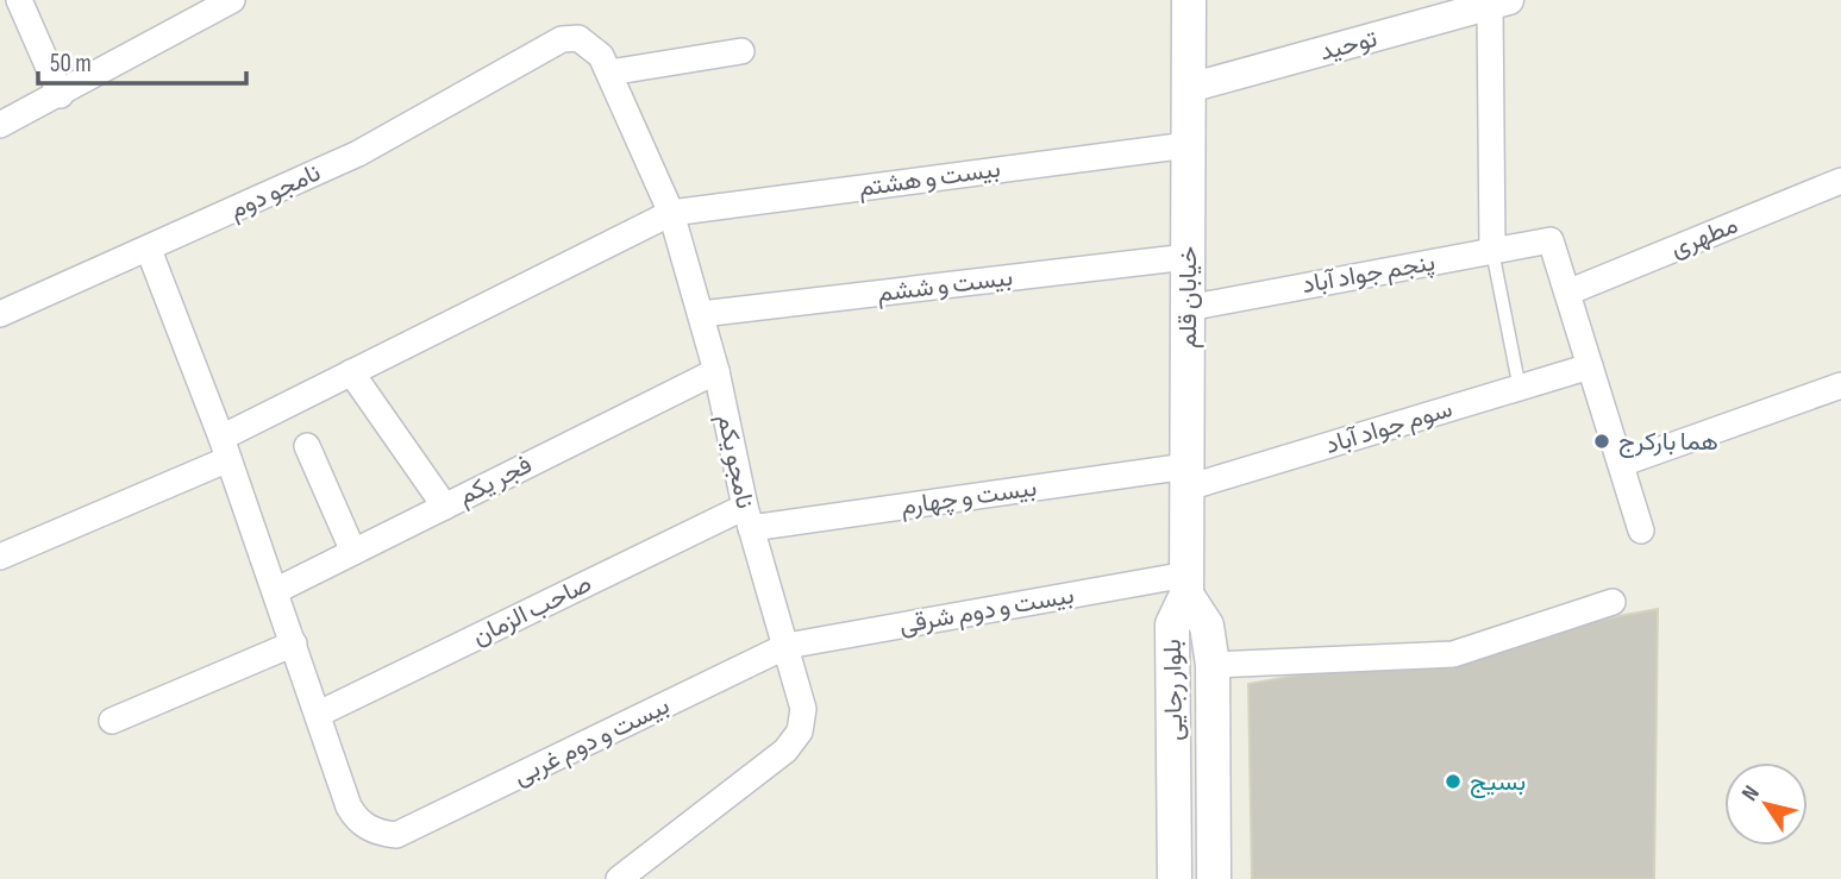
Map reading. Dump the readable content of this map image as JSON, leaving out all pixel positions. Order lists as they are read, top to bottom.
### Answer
{
  "streets": {
    "main road": ["خیابان قلم", "بلوار رجایی"],
    "street": [
      "توحید",
      "بیست و هشتم",
      "نامجو دوم",
      "مطهری",
      "پنجم جواد آباد",
      "بیست و ششم",
      "سوم جواد آباد",
      "نامجو یکم",
      "فجر یکم",
      "بیست و چهارم",
      "صاحب الزمان",
      "بیست و دوم شرقی",
      "بیست و دوم غربی"
    ]
  },
  "crossings": [
    ["توحید", "خیابان قلم"],
    ["بیست و هشتم", "خیابان قلم"],
    ["بیست و هشتم", "نامجو یکم"],
    ["نامجو دوم", "نامجو یکم"],
    ["مطهری", "پنجم جواد آباد"],
    ["پنجم جواد آباد", "خیابان قلم"],
    ["بیست و ششم", "خیابان قلم"],
    ["بیست و ششم", "نامجو یکم"],
    ["خیابان قلم", "سوم جواد آباد"],
    ["خیابان قلم", "بیست و چهارم"],
    ["خیابان قلم", "بیست و دوم شرقی"],
    ["خیابان قلم", "بلوار رجایی"],
    ["سوم جواد آباد", "بیست و چهارم"],
    ["نامجو یکم", "فجر یکم"],
    ["نامجو یکم", "بیست و چهارم"],
    ["نامجو یکم", "صاحب الزمان"],
    ["نامجو یکم", "بیست و دوم شرقی"],
    ["نامجو یکم", "بیست و دوم غربی"],
    ["بیست و چهارم", "صاحب الزمان"],
    ["صاحب الزمان", "بیست و دوم غربی"],
    ["بیست و دوم شرقی", "بلوار رجایی"],
    ["بیست و دوم شرقی", "بیست و دوم غربی"]
  ],
  "places": ["هما بارکرج", "بسیج"],
  "scale_bar": "50 m",
  "north": "top left"
}
